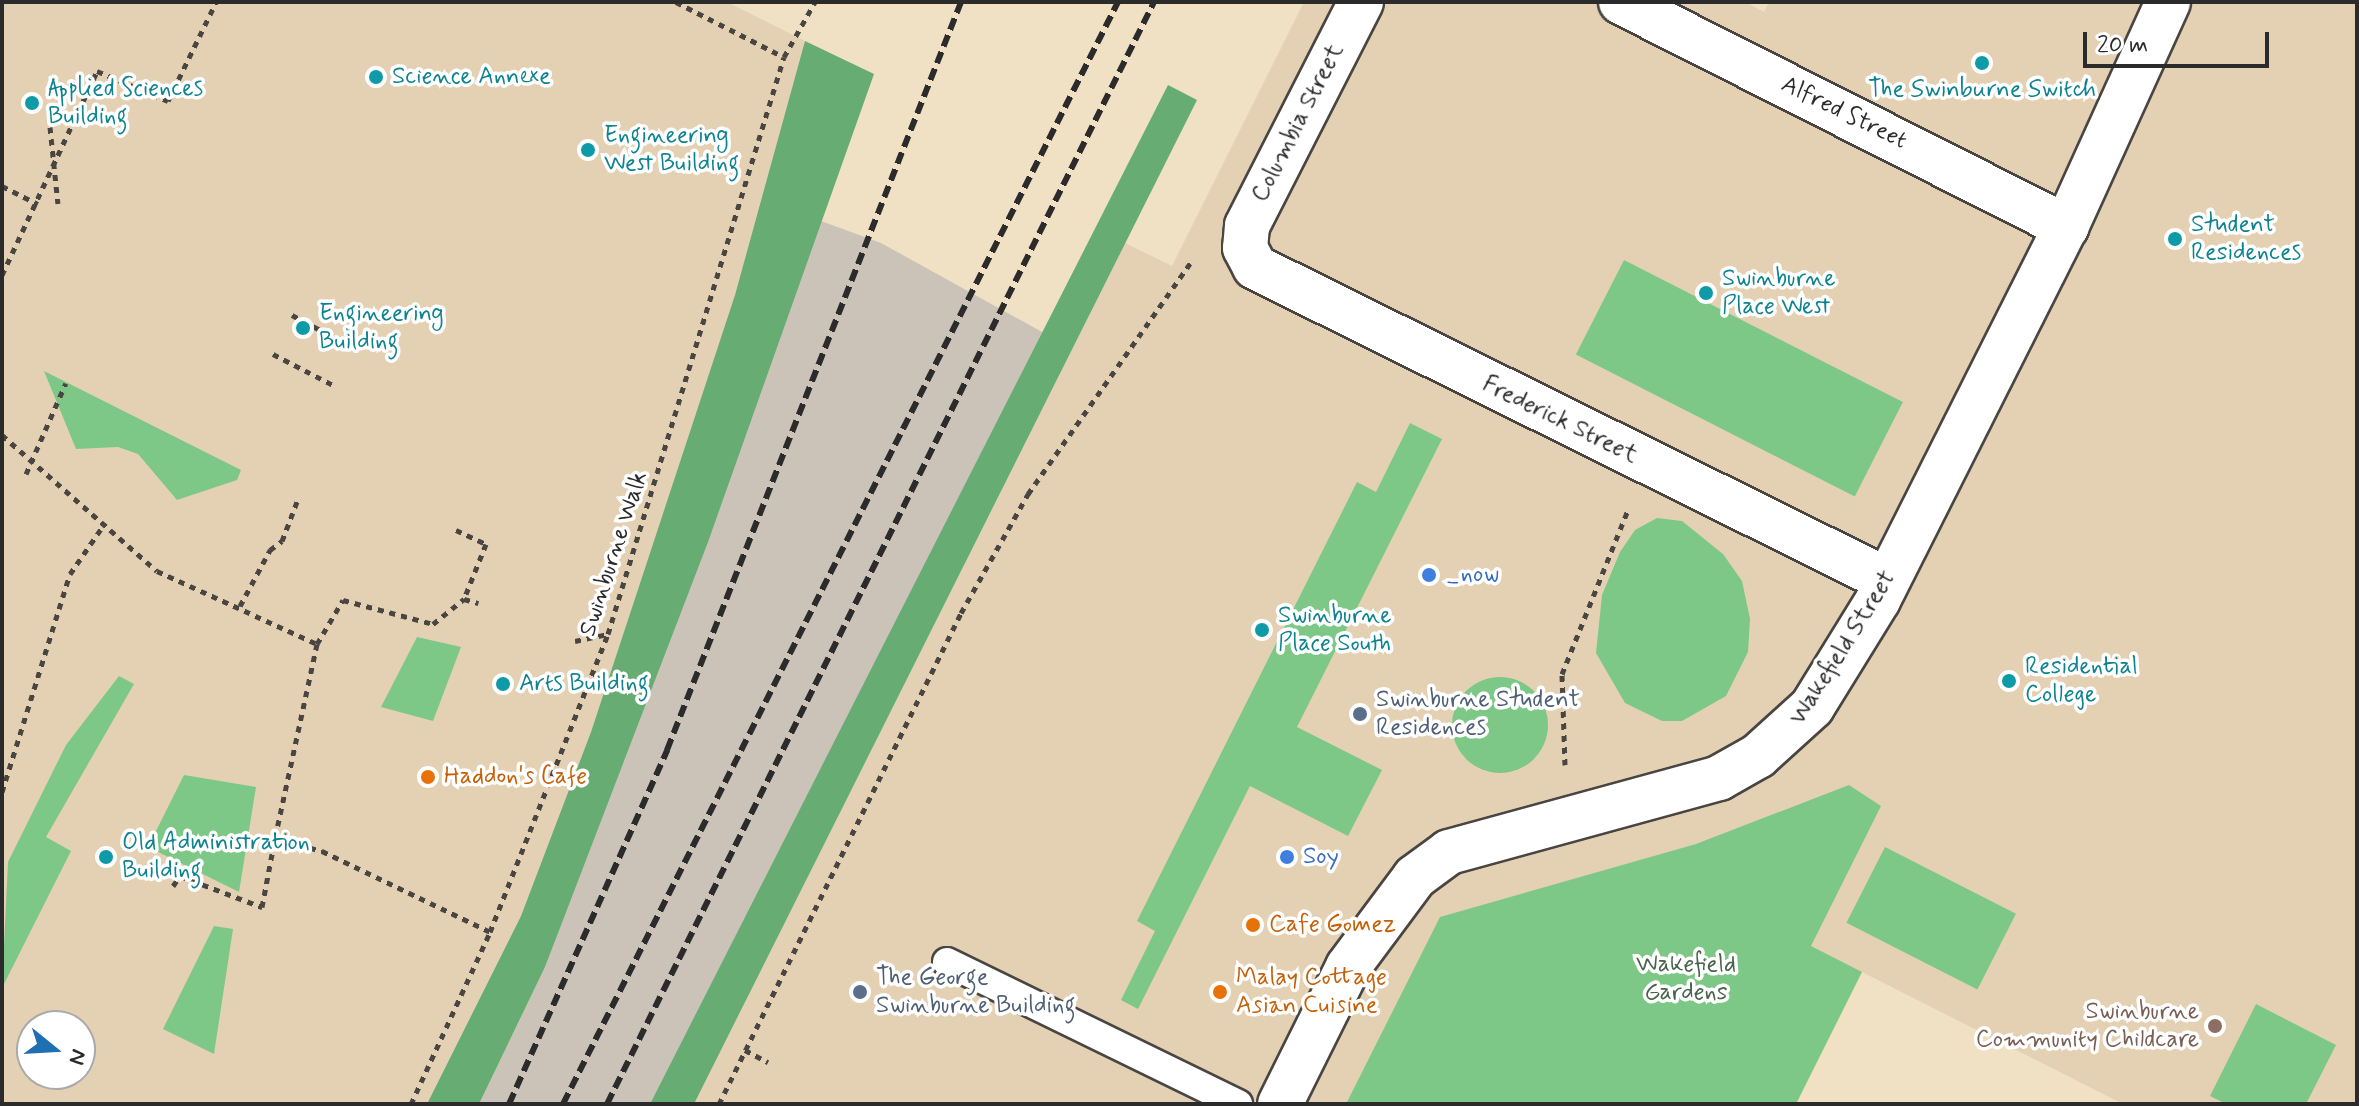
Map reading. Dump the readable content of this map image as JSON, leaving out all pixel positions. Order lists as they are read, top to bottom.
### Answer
{
  "streets": {
    "street": [
      "Alfred Street",
      "Columbia Street",
      "Frederick Street",
      "Wakefield Street"
    ],
    "path": ["Swinburne Walk"]
  },
  "crossings": [
    ["Alfred Street", "Wakefield Street"],
    ["Columbia Street", "Frederick Street"],
    ["Frederick Street", "Wakefield Street"]
  ],
  "parks": ["Wakefield Gardens"],
  "places": [
    "The Swinburne Switch",
    "Science Annexe",
    "Applied Sciences Building",
    "Engineering West Building",
    "Student Residences",
    "Swinburne Place West",
    "Engineering Building",
    "_now",
    "Swinburne Place South",
    "Residential College",
    "Arts Building",
    "Swinburne Student Residences",
    "Haddon's Cafe",
    "Old Administration Building",
    "Soy",
    "Cafe Gomez",
    "The George Swinburne Building",
    "Malay Cottage Asian Cuisine",
    "Swinburne Community Childcare"
  ],
  "scale_bar": "20 m",
  "north": "right"
}
